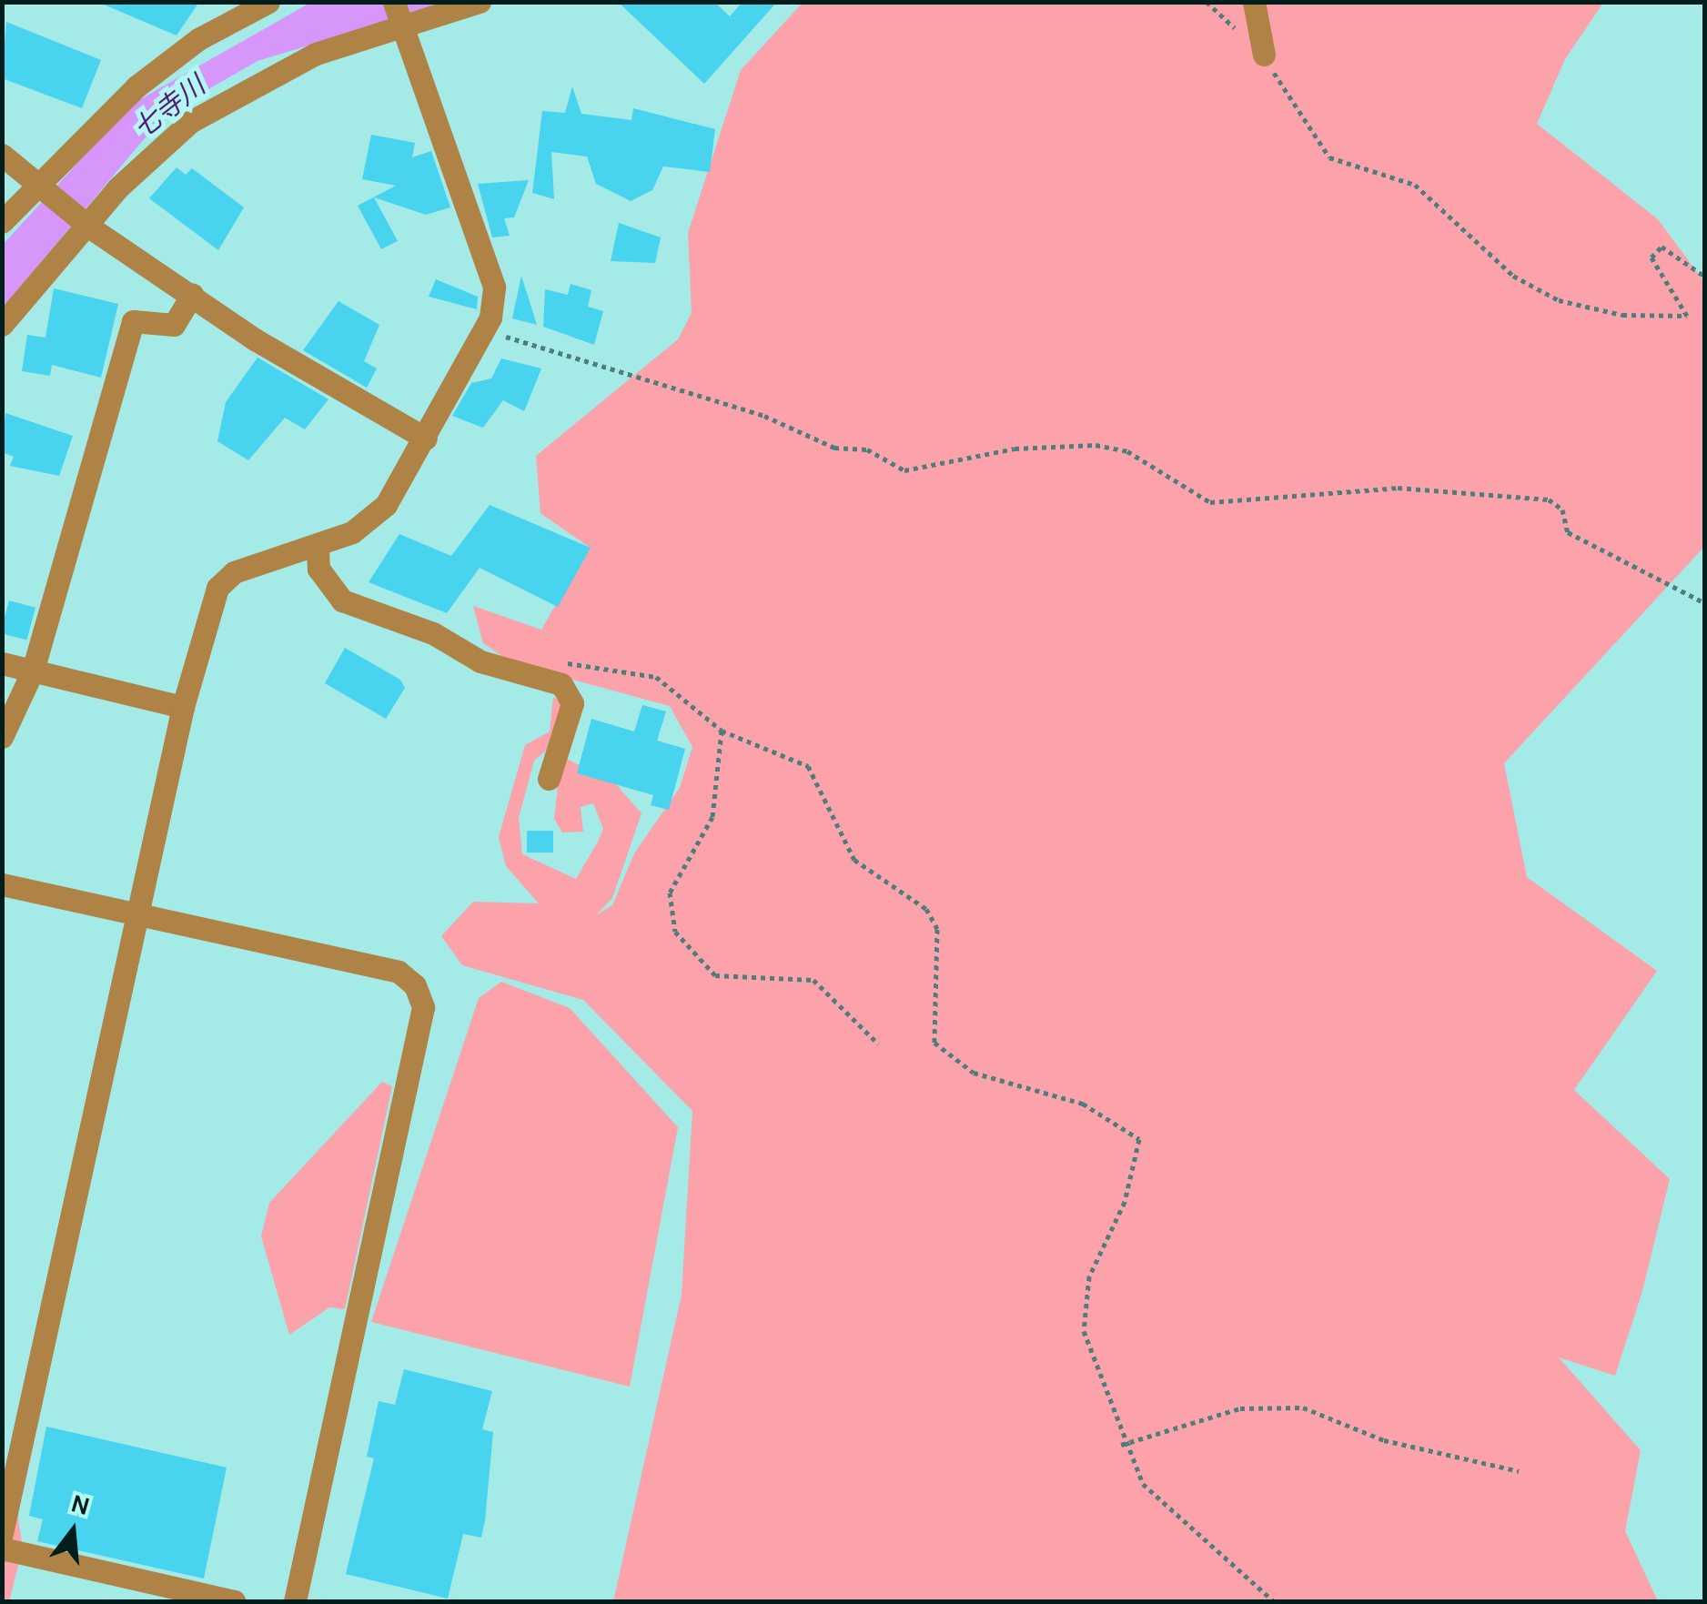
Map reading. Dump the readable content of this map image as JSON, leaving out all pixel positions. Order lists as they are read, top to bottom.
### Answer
{
  "water": ["七寺川"],
  "north": "top"
}
